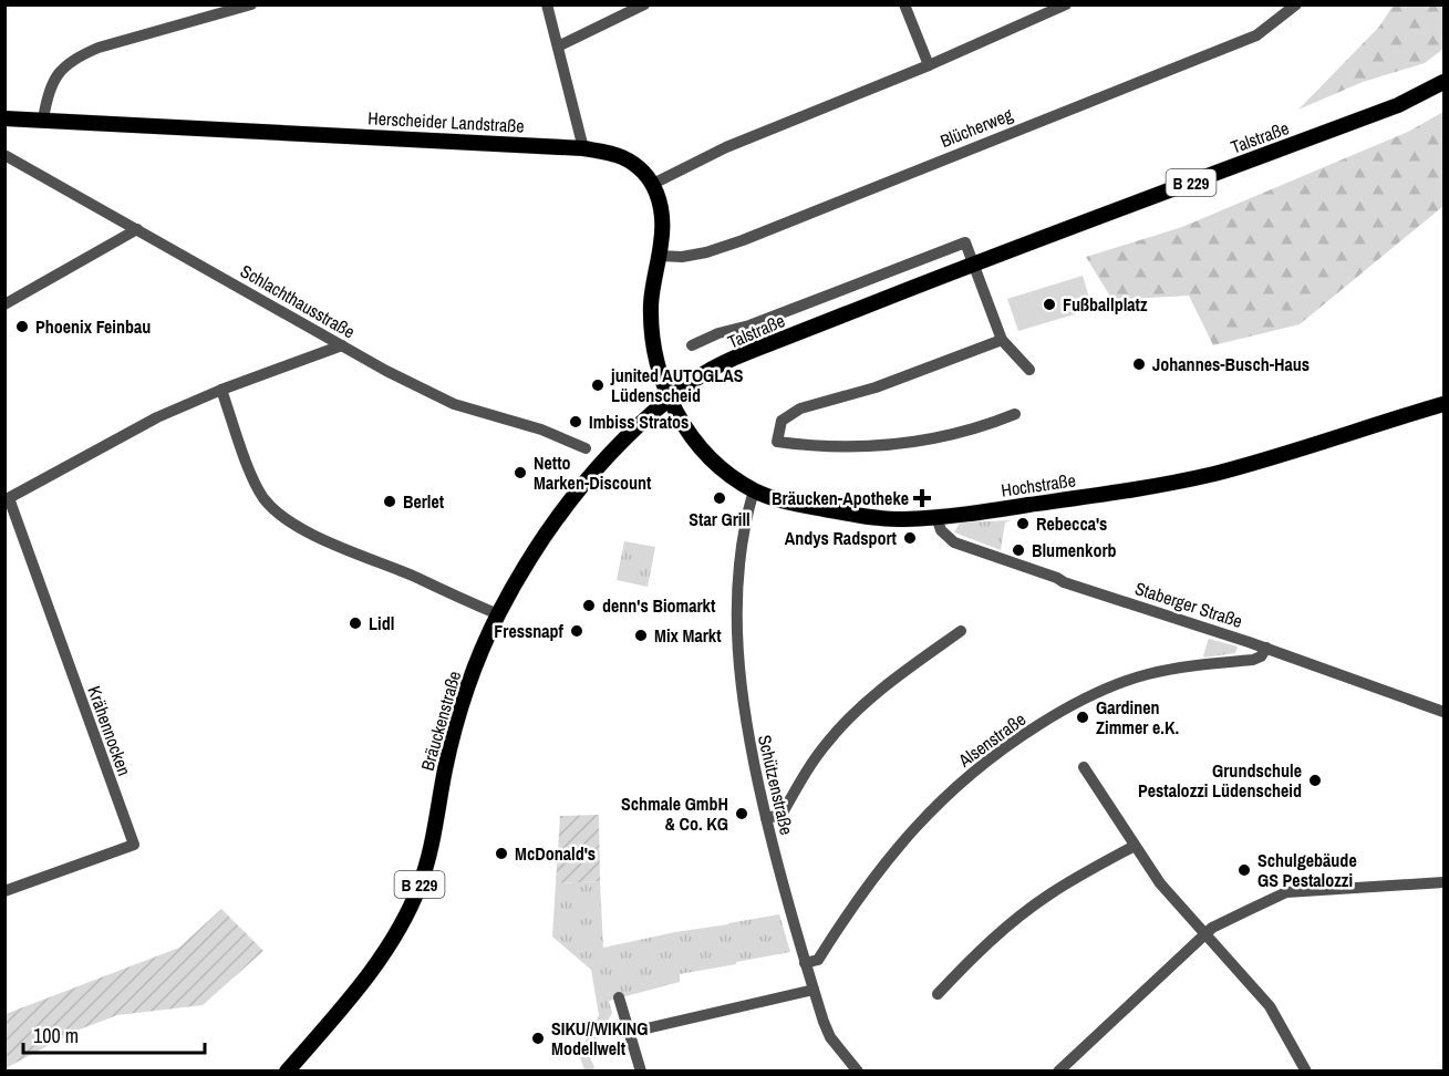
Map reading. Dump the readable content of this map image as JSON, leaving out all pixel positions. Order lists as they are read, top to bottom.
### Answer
{
  "streets": {
    "main road": [
      "Herscheider Landstraße",
      "Talstraße",
      "B 229",
      "Hochstraße",
      "Bräuckenstraße"
    ],
    "street": [
      "Blücherweg",
      "Schlachthausstraße",
      "Staberger Straße",
      "Krähennocken",
      "Alsenstraße",
      "Schützenstraße"
    ]
  },
  "crossings": [
    ["Talstraße", "Hochstraße"],
    ["Talstraße", "Bräuckenstraße"],
    ["Hochstraße", "Staberger Straße"],
    ["Hochstraße", "Bräuckenstraße"],
    ["Hochstraße", "Schützenstraße"],
    ["Staberger Straße", "Alsenstraße"],
    ["Alsenstraße", "Schützenstraße"]
  ],
  "places": {
    "other": [
      "Fußballplatz",
      "Phoenix Feinbau",
      "Johannes-Busch-Haus",
      "junited AUTOGLAS Lüdenscheid",
      "Imbiss Stratos",
      "Netto Marken-Discount",
      "Star Grill",
      "Berlet",
      "Rebecca's",
      "Andys Radsport",
      "Blumenkorb",
      "denn's Biomarkt",
      "Lidl",
      "Fressnapf",
      "Mix Markt",
      "Gardinen Zimmer e.K.",
      "Grundschule Pestalozzi Lüdenscheid",
      "Schmale GmbH & Co. KG",
      "McDonald's",
      "Schulgebäude GS Pestalozzi",
      "SIKU//WIKING Modellwelt"
    ],
    "health": ["Bräucken-Apotheke"]
  },
  "scale_bar": "100 m"
}
